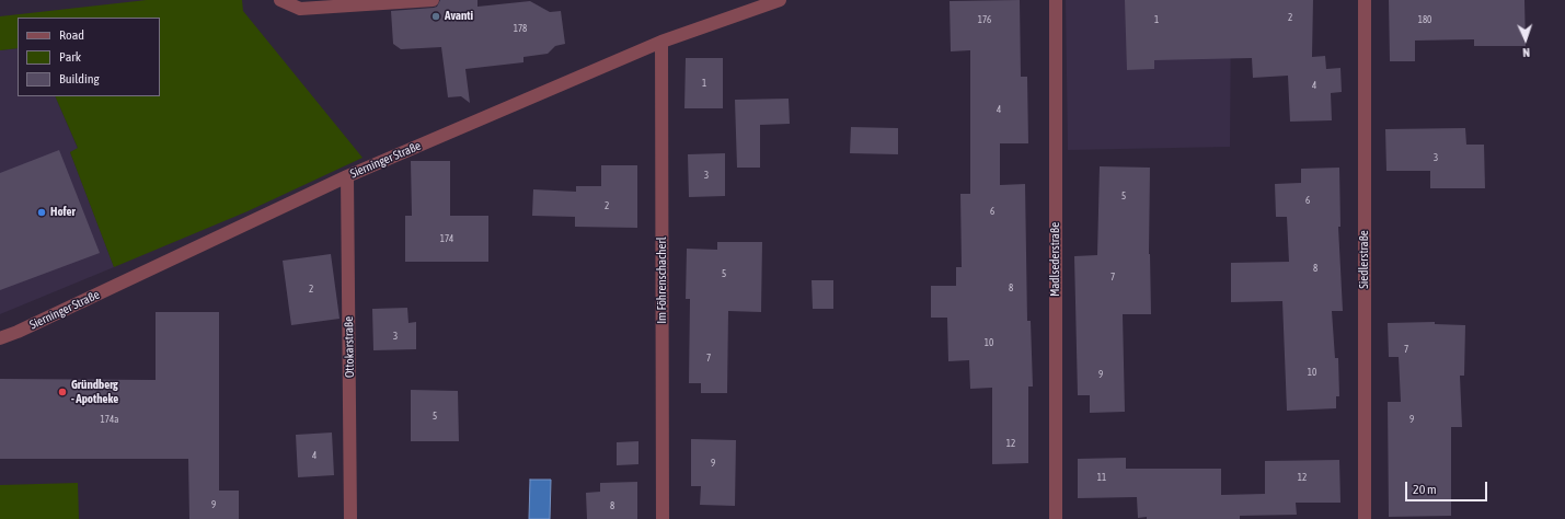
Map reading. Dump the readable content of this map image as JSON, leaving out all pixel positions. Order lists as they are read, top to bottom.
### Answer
{
  "streets": {
    "street": [
      "Sierninger Straße",
      "Madlsederstraße",
      "Siedlerstraße",
      "Im Föhrenschacherl",
      "Ottokarstraße"
    ]
  },
  "crossings": [
    ["Sierninger Straße", "Im Föhrenschacherl"],
    ["Sierninger Straße", "Ottokarstraße"]
  ],
  "places": ["Avanti", "Hofer", "Gründberg - Apotheke"],
  "house_numbers": [
    "2",
    "176",
    "1",
    "180",
    "178",
    "1",
    "4",
    "4",
    "3",
    "3",
    "5",
    "6",
    "2",
    "6",
    "174",
    "8",
    "5",
    "7",
    "8",
    "2",
    "3",
    "10",
    "7",
    "7",
    "10",
    "9",
    "5",
    "174a",
    "9",
    "12",
    "4",
    "9",
    "11",
    "12",
    "9",
    "8"
  ],
  "legend": ["Road", "Park", "Building"],
  "scale_bar": "20 m",
  "north": "bottom"
}
